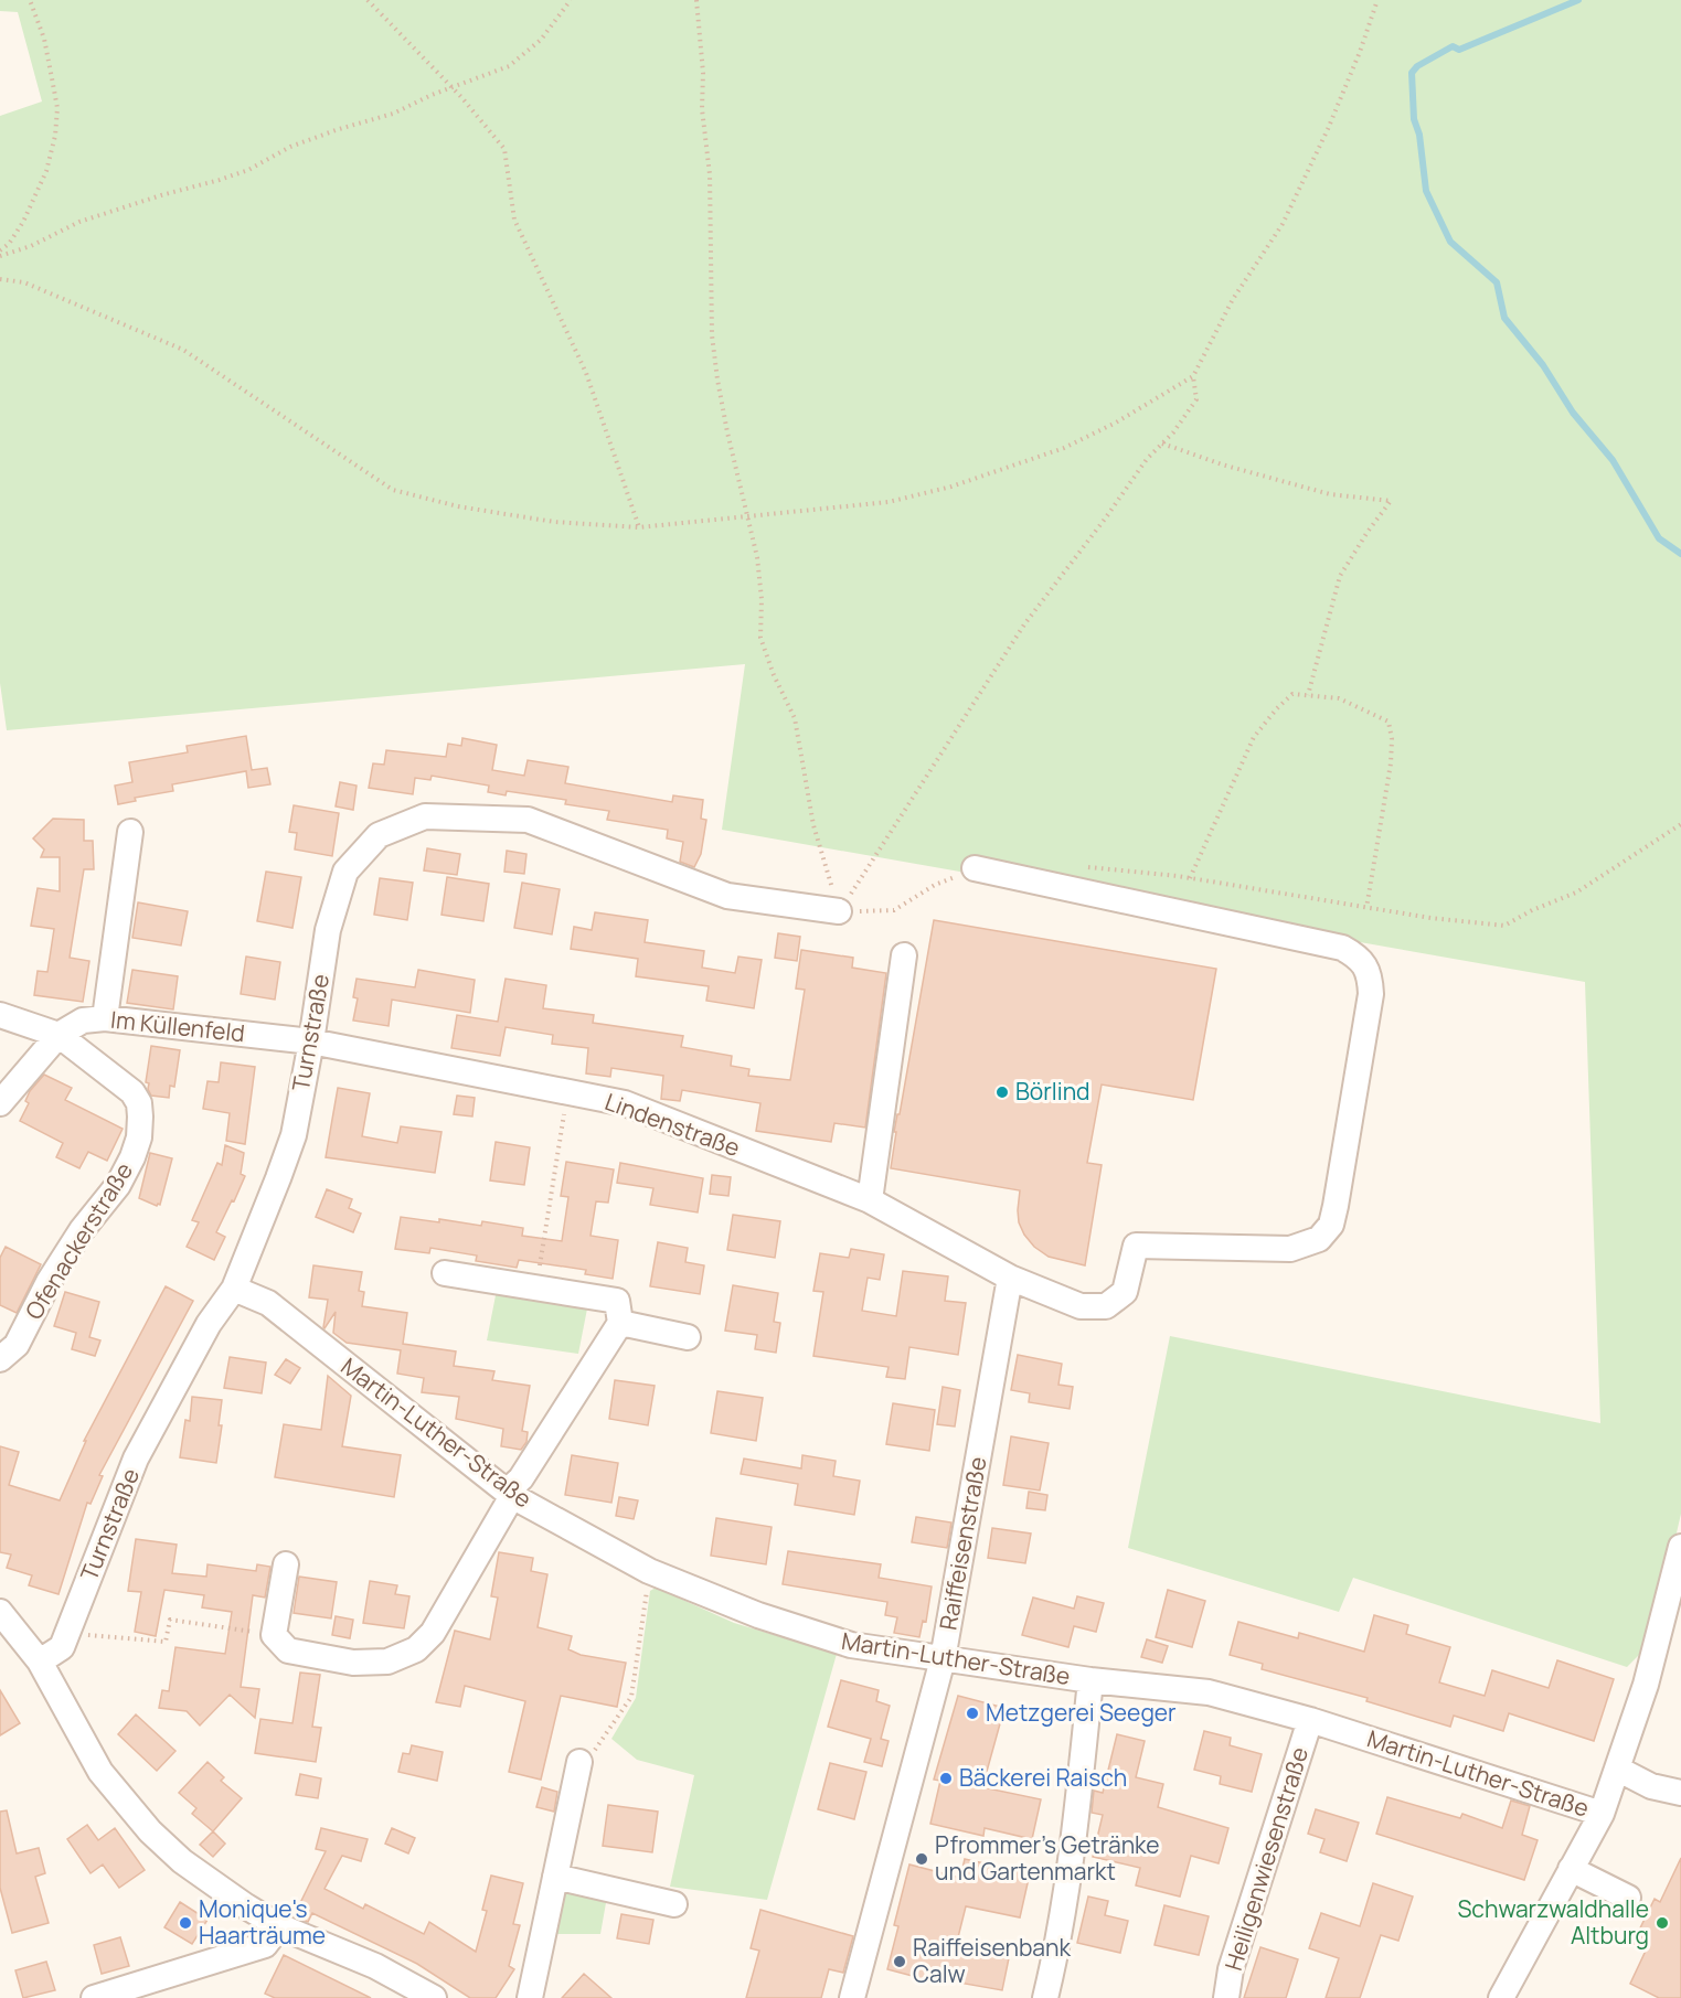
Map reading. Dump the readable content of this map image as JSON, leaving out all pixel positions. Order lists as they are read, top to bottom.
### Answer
{
  "streets": {
    "street": [
      "Im Küllenfeld",
      "Turnstraße",
      "Lindenstraße",
      "Ofenackerstraße",
      "Martin-Luther-Straße",
      "Raiffeisenstraße",
      "Heiligenwiesenstraße"
    ]
  },
  "crossings": [
    ["Im Küllenfeld", "Turnstraße"],
    ["Im Küllenfeld", "Lindenstraße"],
    ["Im Küllenfeld", "Ofenackerstraße"],
    ["Turnstraße", "Lindenstraße"],
    ["Turnstraße", "Martin-Luther-Straße"],
    ["Lindenstraße", "Raiffeisenstraße"],
    ["Martin-Luther-Straße", "Raiffeisenstraße"],
    ["Martin-Luther-Straße", "Heiligenwiesenstraße"]
  ],
  "places": [
    "Börlind",
    "Metzgerei Seeger",
    "Bäckerei Raisch",
    "Pfrommer's Getränke und Gartenmarkt",
    "Monique's Haarträume",
    "Schwarzwaldhalle Altburg",
    "Raiffeisenbank Calw"
  ]
}
